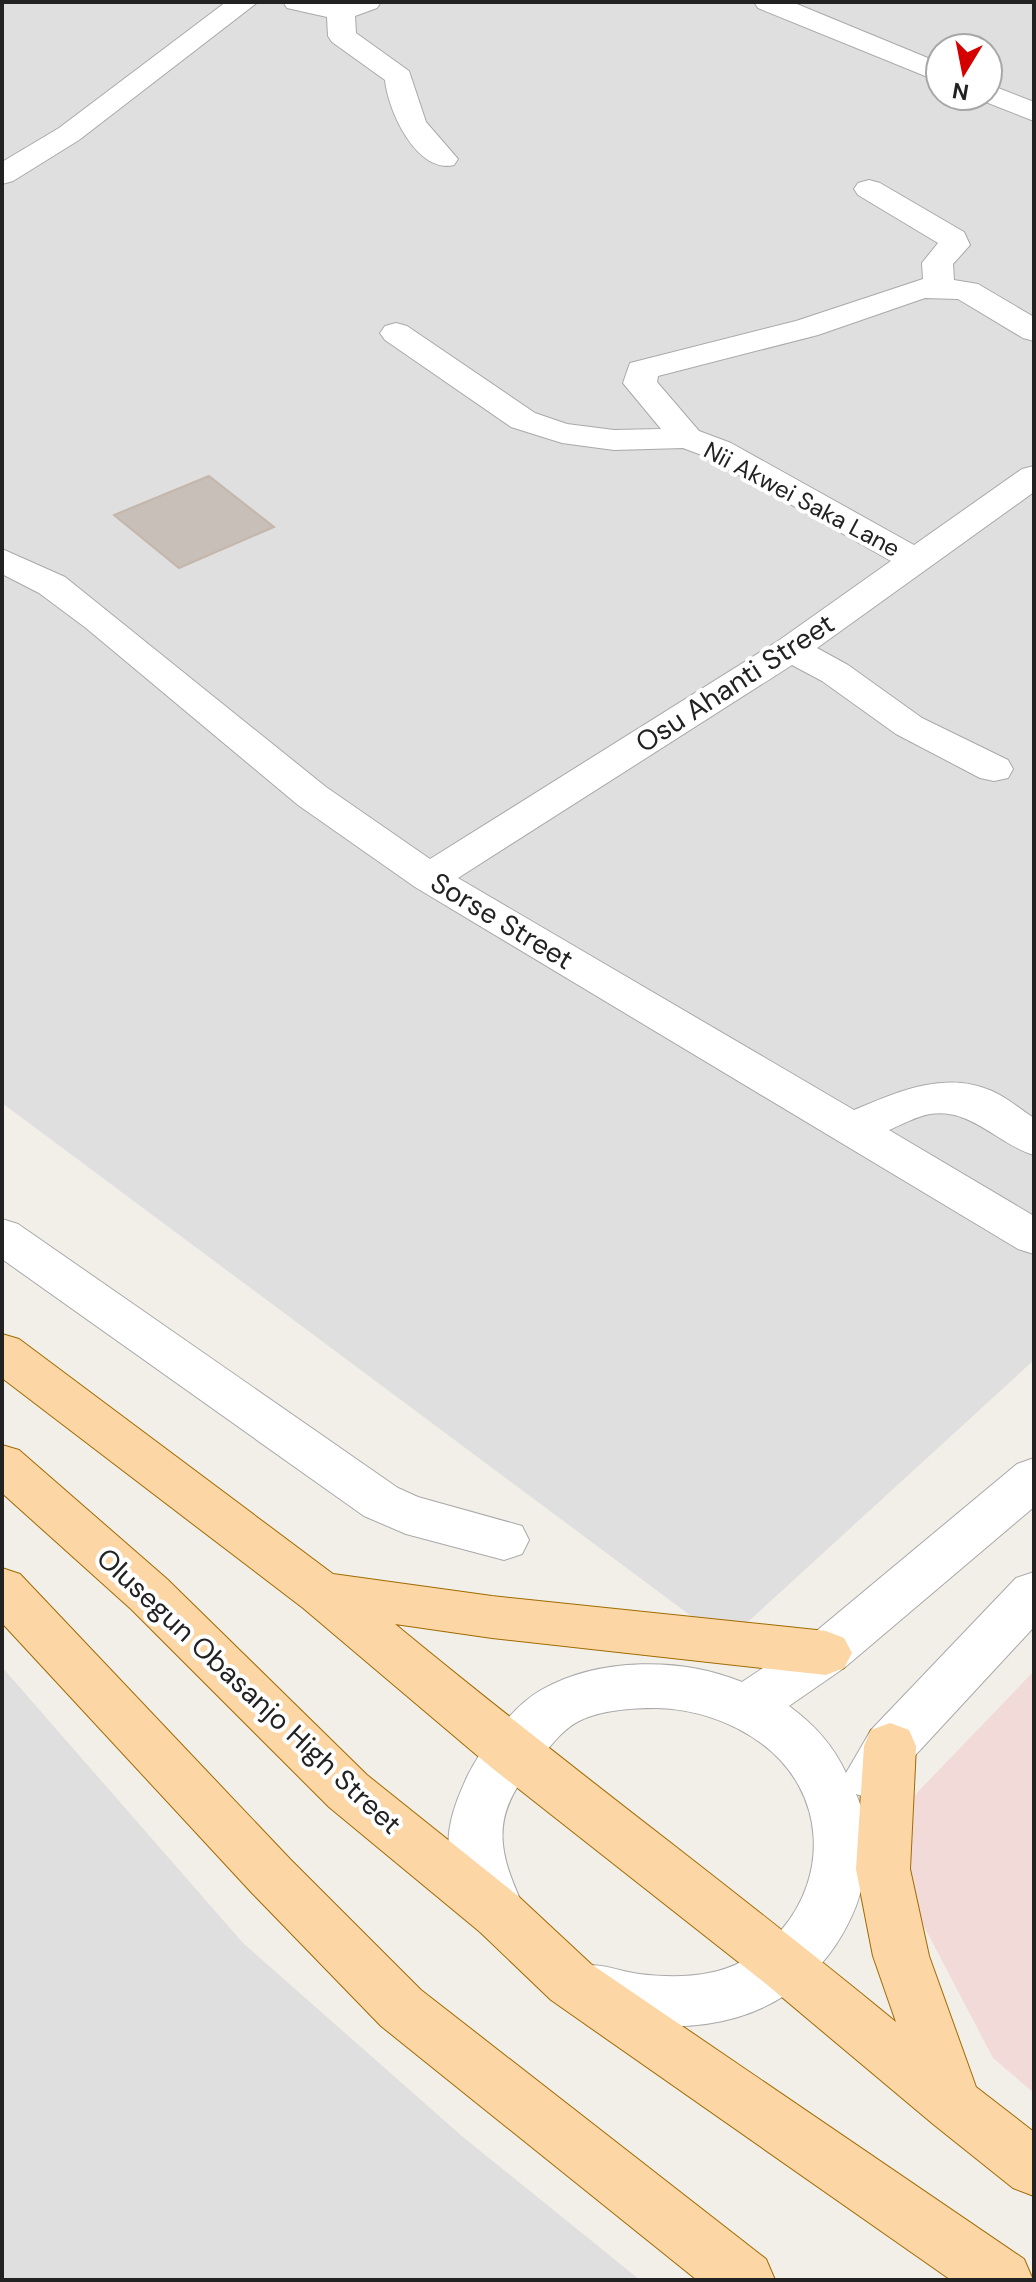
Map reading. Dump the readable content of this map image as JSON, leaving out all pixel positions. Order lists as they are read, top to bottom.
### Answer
{
  "streets": {
    "main road": ["Olusegun Obasanjo High Street"],
    "street": ["Nii Akwei Saka Lane", "Osu Ahanti Street", "Sorse Street"]
  },
  "crossings": [
    ["Nii Akwei Saka Lane", "Osu Ahanti Street"],
    ["Osu Ahanti Street", "Sorse Street"]
  ],
  "north": "bottom"
}
